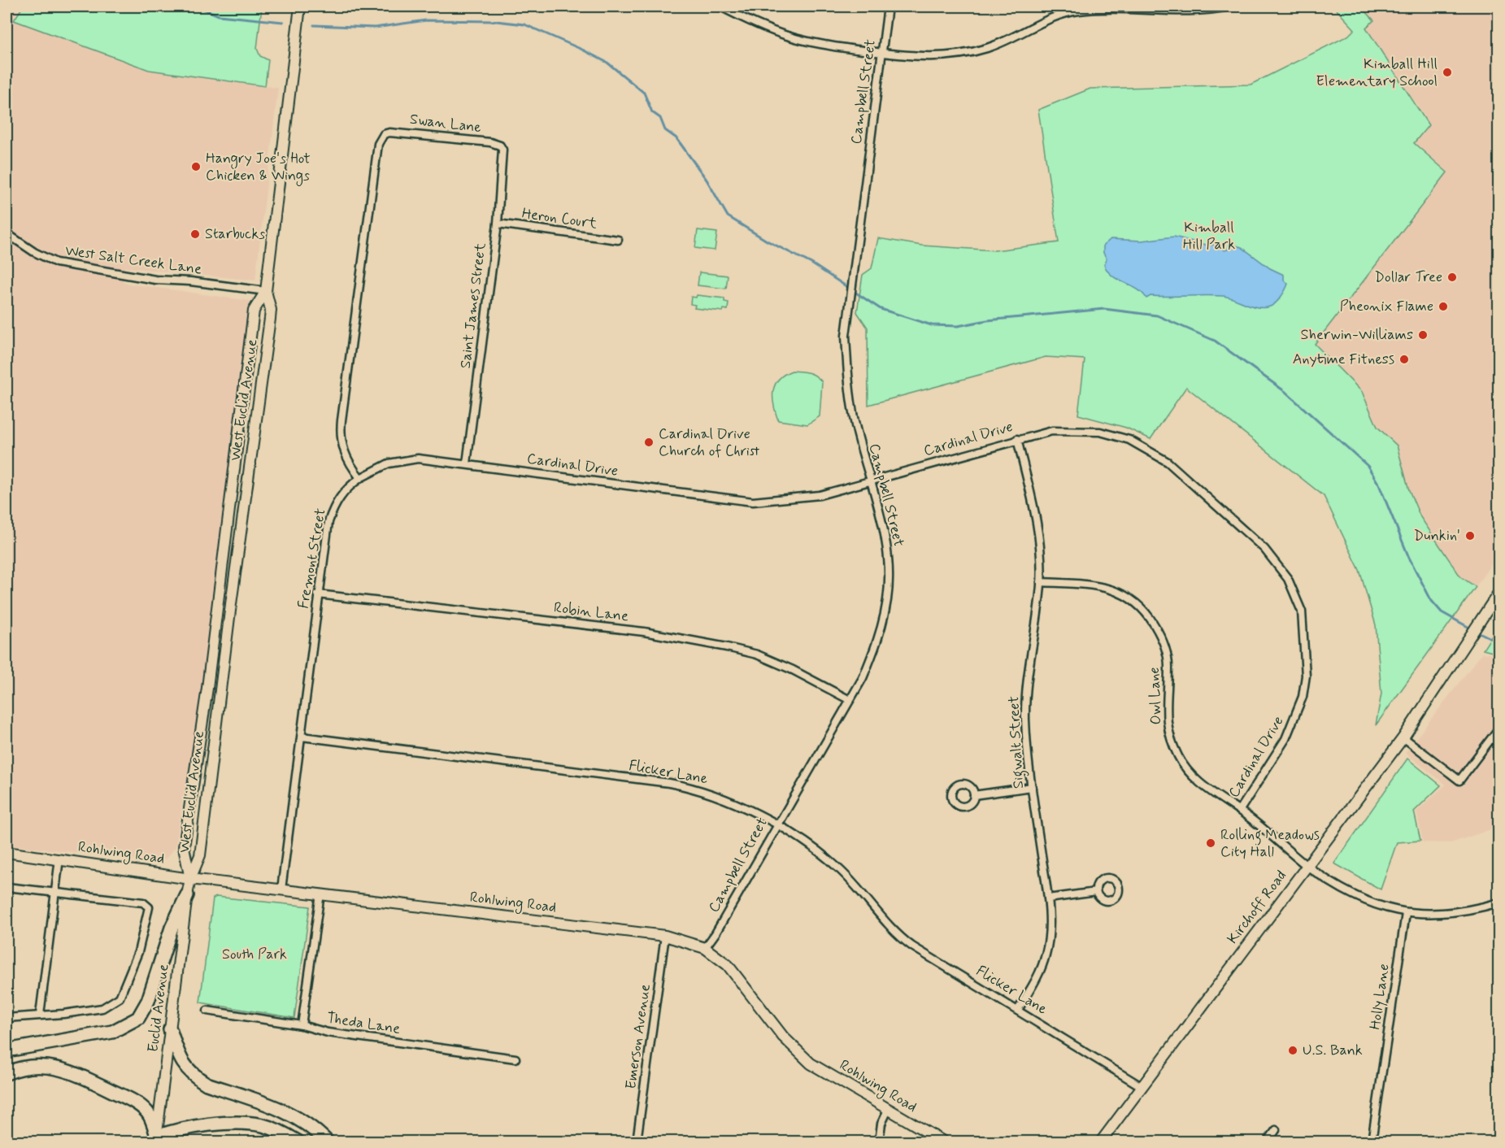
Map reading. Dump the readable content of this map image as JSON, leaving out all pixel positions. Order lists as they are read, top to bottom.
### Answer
{
  "streets": {
    "main road": [
      "West Euclid Avenue",
      "Rohlwing Road",
      "Kirchoff Road",
      "Euclid Avenue"
    ],
    "street": [
      "Campbell Street",
      "Swan Lane",
      "Heron Court",
      "West Salt Creek Lane",
      "Saint James Street",
      "Cardinal Drive",
      "Fremont Street",
      "Robin Lane",
      "Owl Lane",
      "Sigwalt Street",
      "Flicker Lane",
      "Holly Lane",
      "Theda Lane",
      "Emerson Avenue"
    ]
  },
  "crossings": [
    ["Campbell Street", "Cardinal Drive"],
    ["Campbell Street", "Robin Lane"],
    ["Campbell Street", "Flicker Lane"],
    ["Campbell Street", "Rohlwing Road"],
    ["Swan Lane", "Saint James Street"],
    ["Swan Lane", "Cardinal Drive"],
    ["Swan Lane", "Fremont Street"],
    ["Heron Court", "Saint James Street"],
    ["West Salt Creek Lane", "West Euclid Avenue"],
    ["Saint James Street", "Cardinal Drive"],
    ["West Euclid Avenue", "Rohlwing Road"],
    ["West Euclid Avenue", "Euclid Avenue"],
    ["Cardinal Drive", "Fremont Street"],
    ["Cardinal Drive", "Owl Lane"],
    ["Cardinal Drive", "Sigwalt Street"],
    ["Fremont Street", "Robin Lane"],
    ["Fremont Street", "Flicker Lane"],
    ["Fremont Street", "Rohlwing Road"],
    ["Owl Lane", "Sigwalt Street"],
    ["Owl Lane", "Kirchoff Road"],
    ["Owl Lane", "Holly Lane"],
    ["Sigwalt Street", "Flicker Lane"],
    ["Flicker Lane", "Kirchoff Road"],
    ["Rohlwing Road", "Euclid Avenue"],
    ["Rohlwing Road", "Emerson Avenue"]
  ],
  "parks": ["Kimball Hill Park", "South Park"],
  "places": [
    "Kimball Hill Elementary School",
    "Hangry Joe's Hot Chicken & Wings",
    "Starbucks",
    "Dollar Tree",
    "Pheonix Flame",
    "Sherwin-Williams",
    "Anytime Fitness",
    "Cardinal Drive Church of Christ",
    "Dunkin'",
    "Rolling Meadows City Hall",
    "U.S. Bank"
  ]
}
